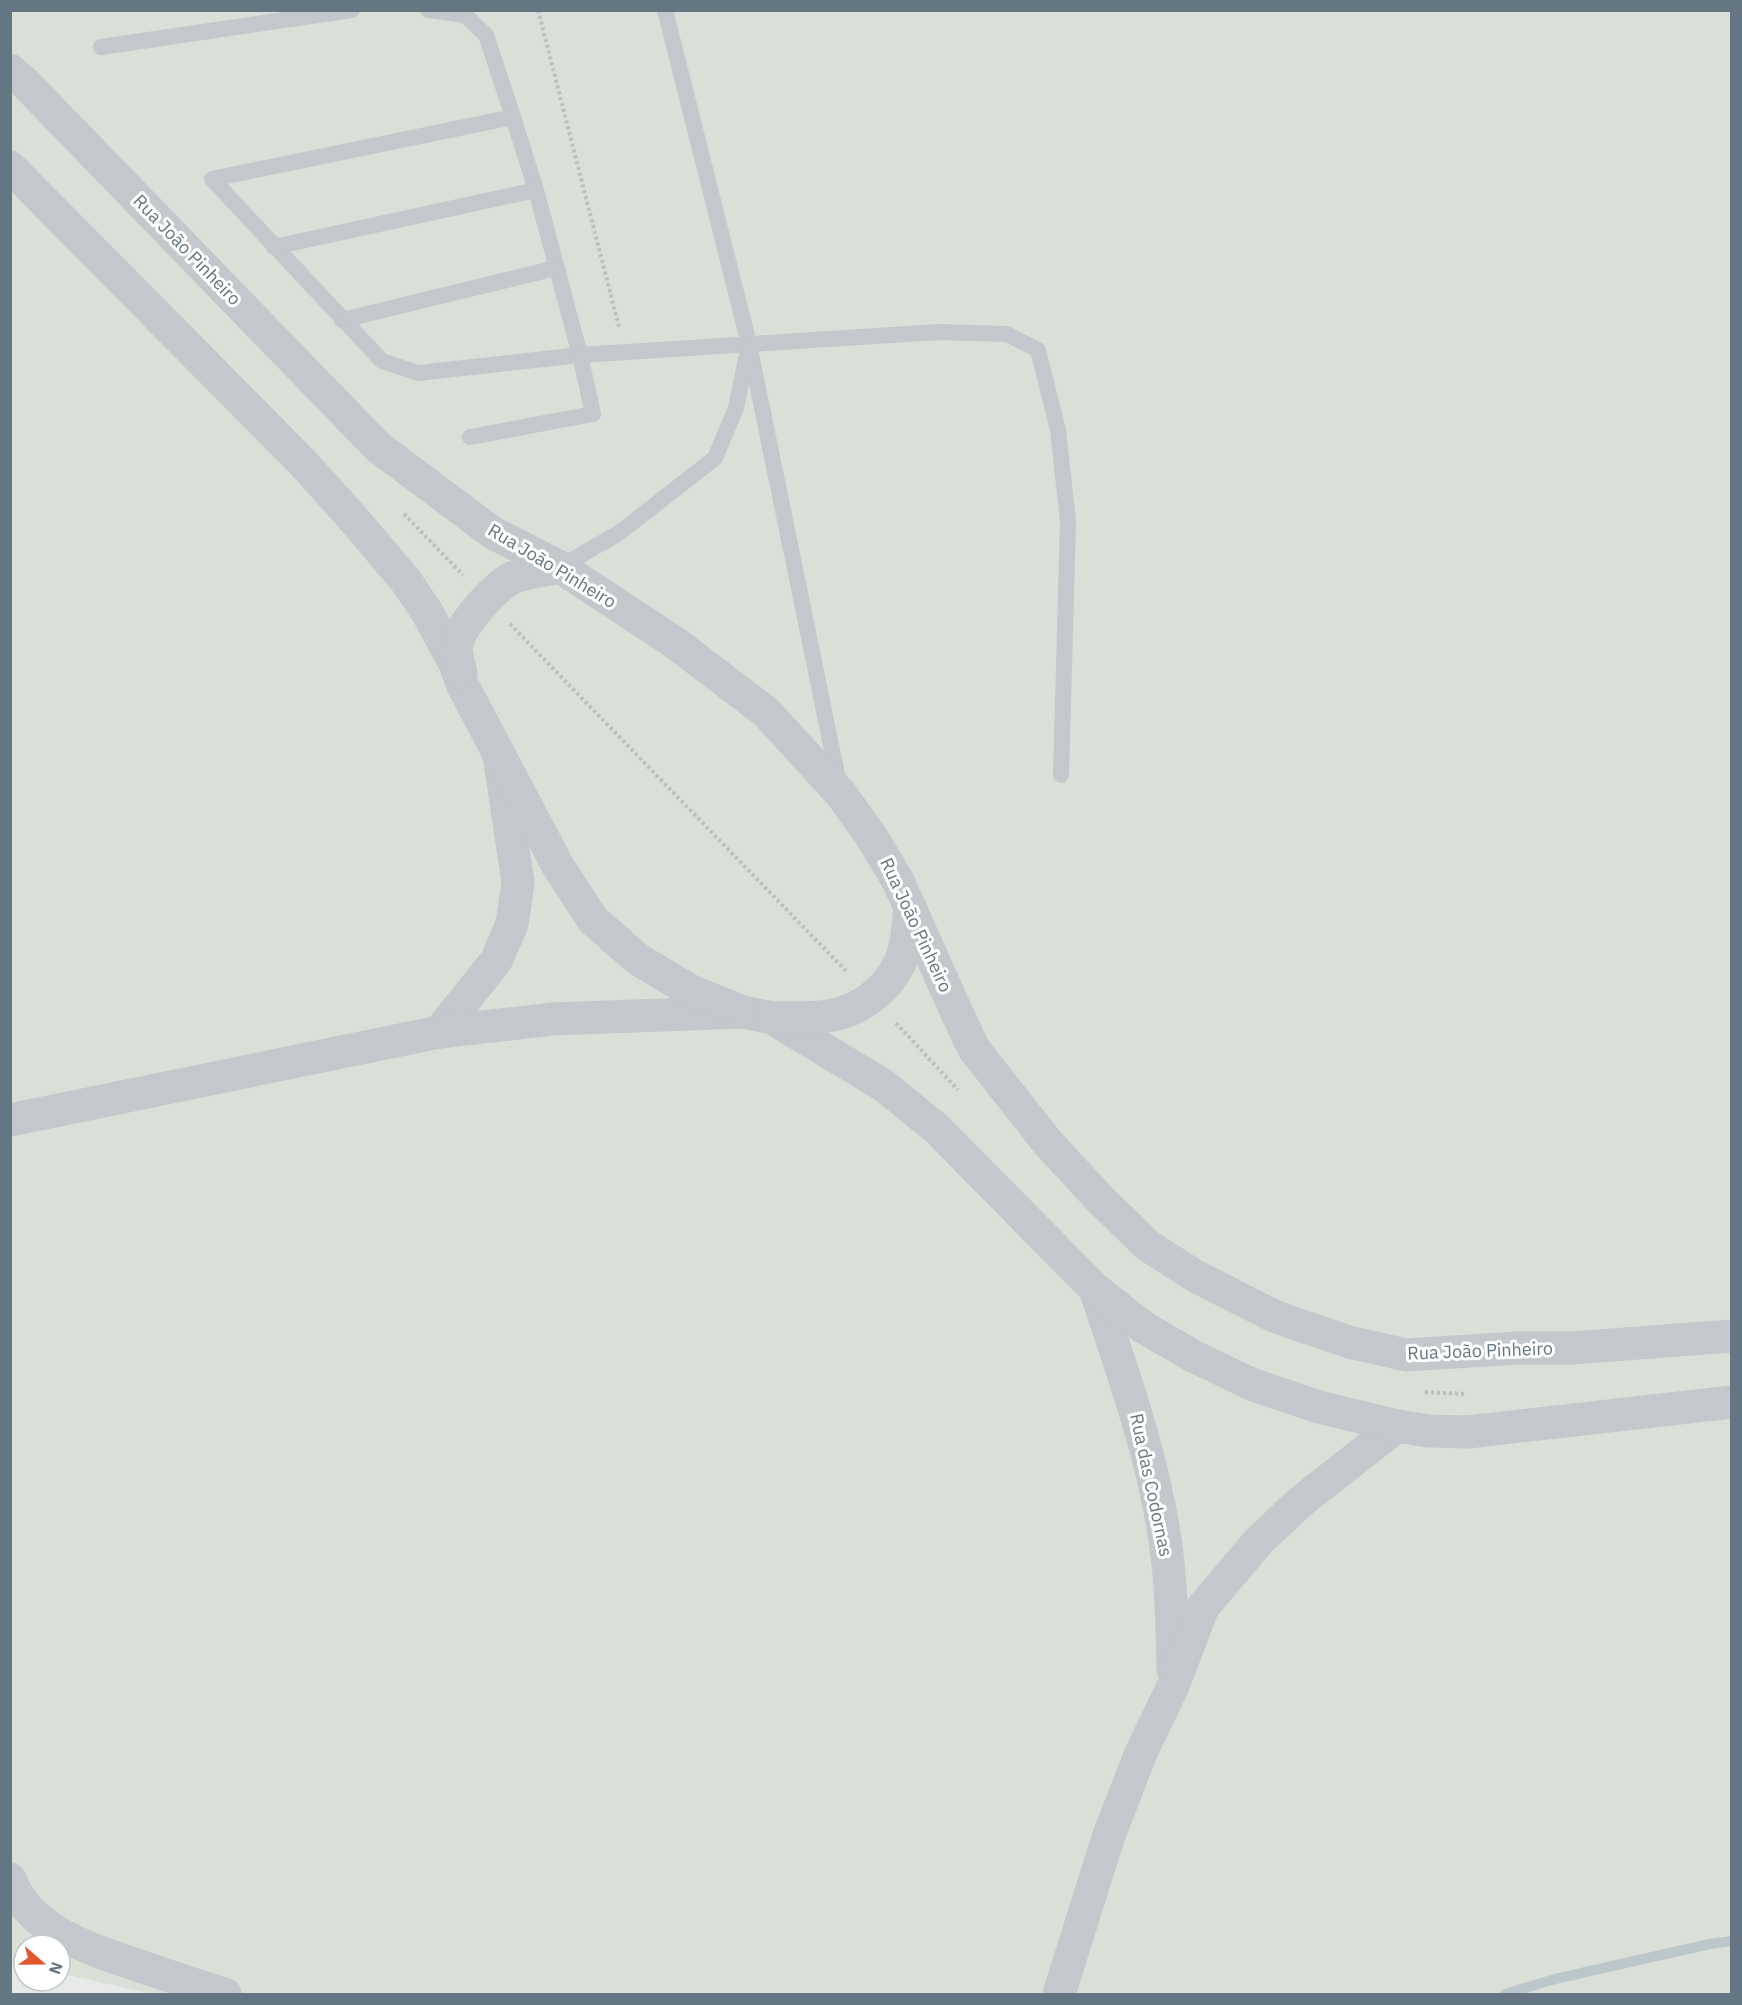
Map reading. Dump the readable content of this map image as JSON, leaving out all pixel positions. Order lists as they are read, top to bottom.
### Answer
{
  "streets": {
    "street": ["Rua João Pinheiro", "Rua das Codornas"]
  },
  "north": "right"
}
